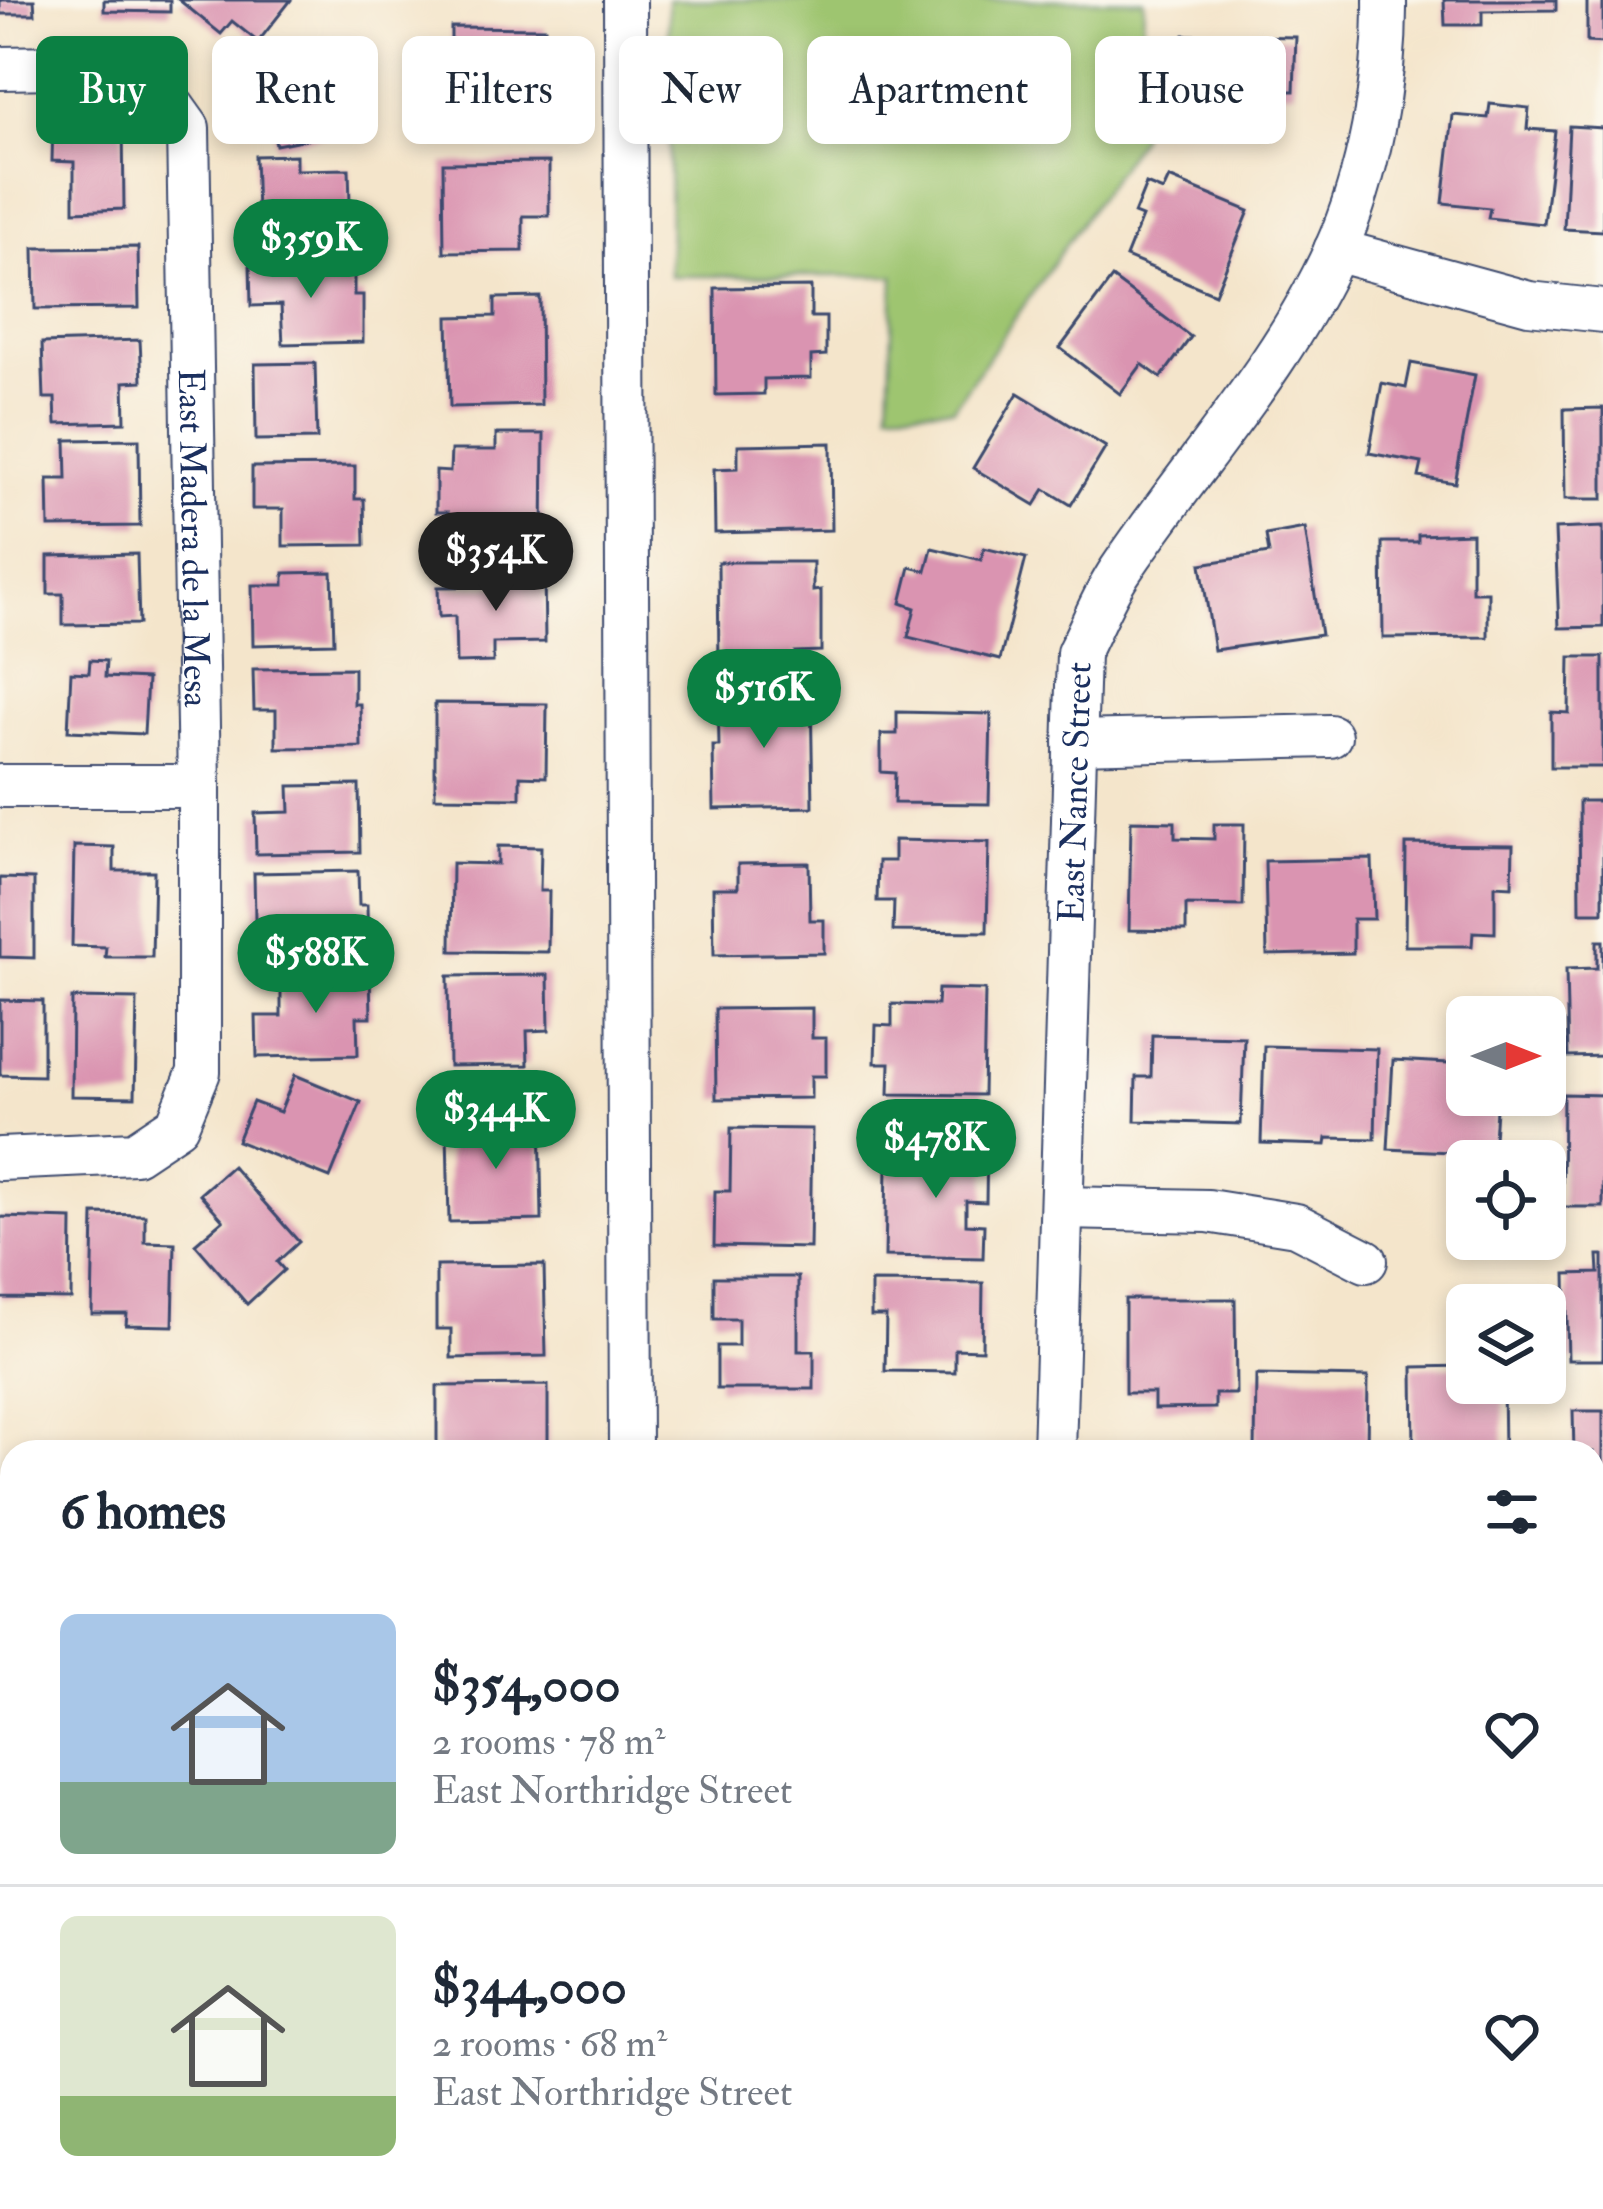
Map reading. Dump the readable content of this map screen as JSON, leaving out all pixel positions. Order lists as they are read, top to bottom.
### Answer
{
  "streets": {
    "street": ["East Madera de la Mesa", "East Nance Street"]
  },
  "north": "right",
  "page": {
    "chip": [
      "Buy",
      "Rent",
      "Filters",
      "New",
      "Apartment",
      "House"
    ],
    "price": [
      "$359K",
      "$354K",
      "$516K",
      "$588K",
      "$344K",
      "$478K"
    ],
    "heading": "6 homes",
    "list": [
      {
        "name": "$354,000",
        "note": "2 rooms · 78 m² · East Northridge Street"
      },
      {
        "name": "$344,000",
        "note": "2 rooms · 68 m² · East Northridge Street"
      }
    ]
  }
}
